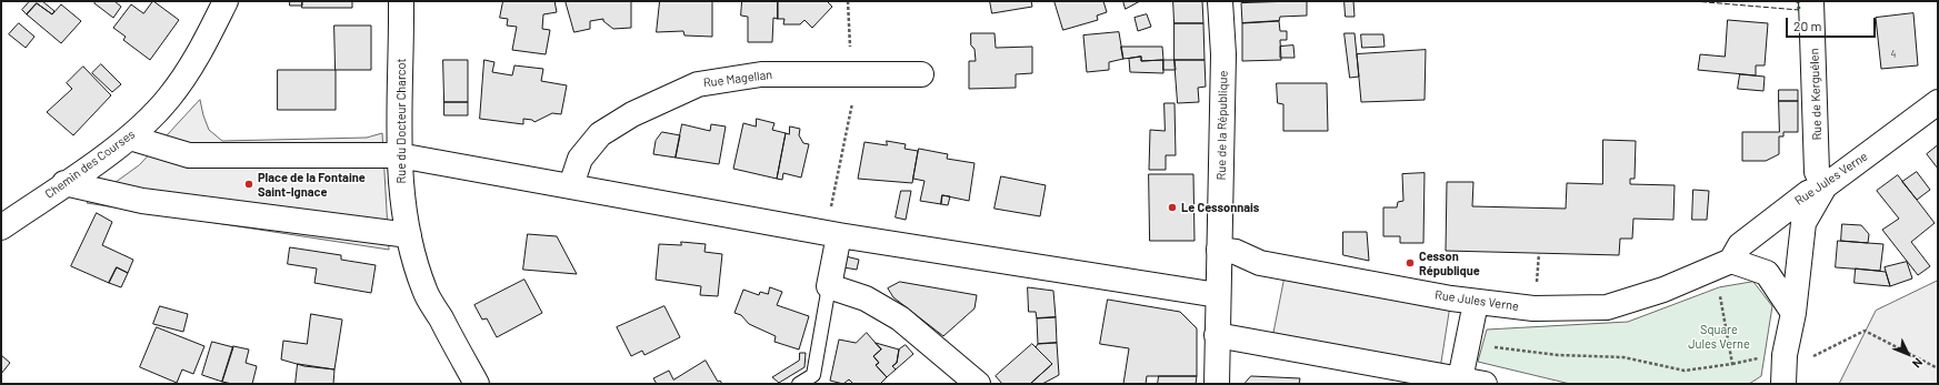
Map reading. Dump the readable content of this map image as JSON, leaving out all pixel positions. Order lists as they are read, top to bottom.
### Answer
{
  "streets": {
    "street": [
      "Rue Magellan",
      "Rue de Kerguélen",
      "Rue du Docteur Charcot",
      "Rue de la République",
      "Chemin des Courses",
      "Rue Jules Verne"
    ]
  },
  "crossings": [
    ["Rue de Kerguélen", "Rue Jules Verne"],
    ["Rue de la République", "Rue Jules Verne"]
  ],
  "parks": ["Square Jules Verne"],
  "places": ["Place de la Fontaine Saint-Ignace", "Le Cessonnais", "Cesson République"],
  "house_numbers": ["4"],
  "scale_bar": "20 m",
  "north": "bottom right"
}
